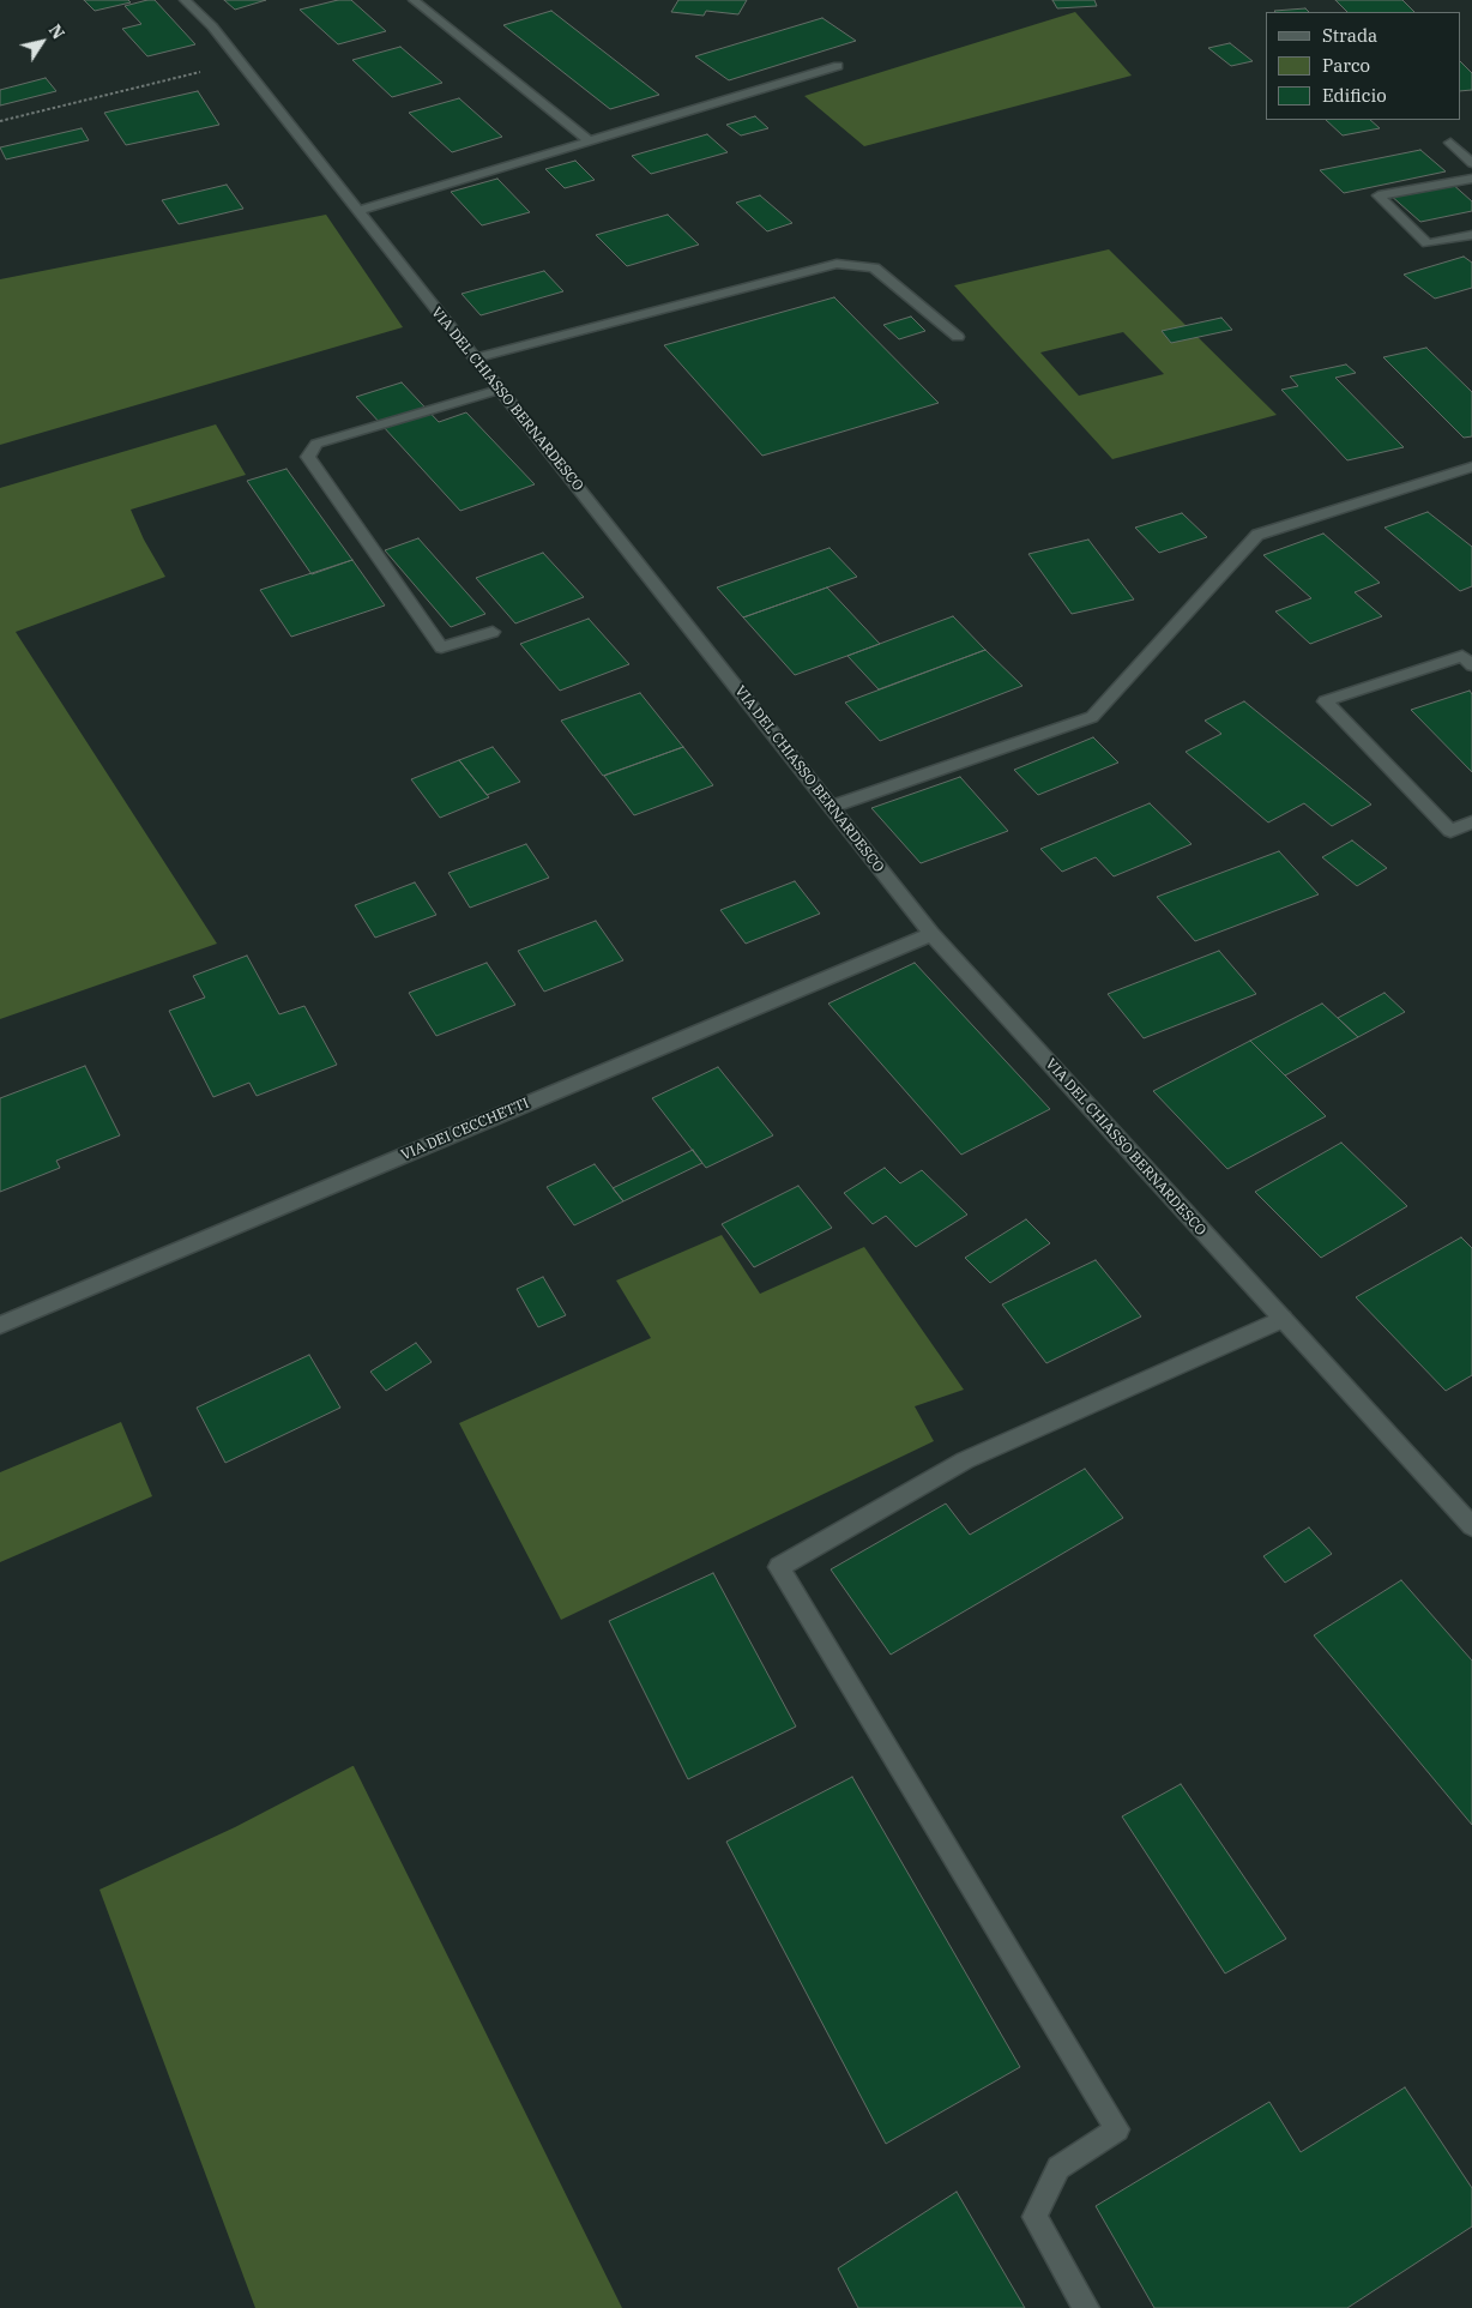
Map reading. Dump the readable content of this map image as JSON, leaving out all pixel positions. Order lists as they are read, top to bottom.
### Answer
{
  "streets": {
    "street": ["VIA DEL CHIASSO BERNARDESCO", "VIA DEI CECCHETTI"]
  },
  "crossings": [
    ["VIA DEL CHIASSO BERNARDESCO", "VIA DEI CECCHETTI"]
  ],
  "legend": ["Strada", "Parco", "Edificio"],
  "north": "top right"
}
